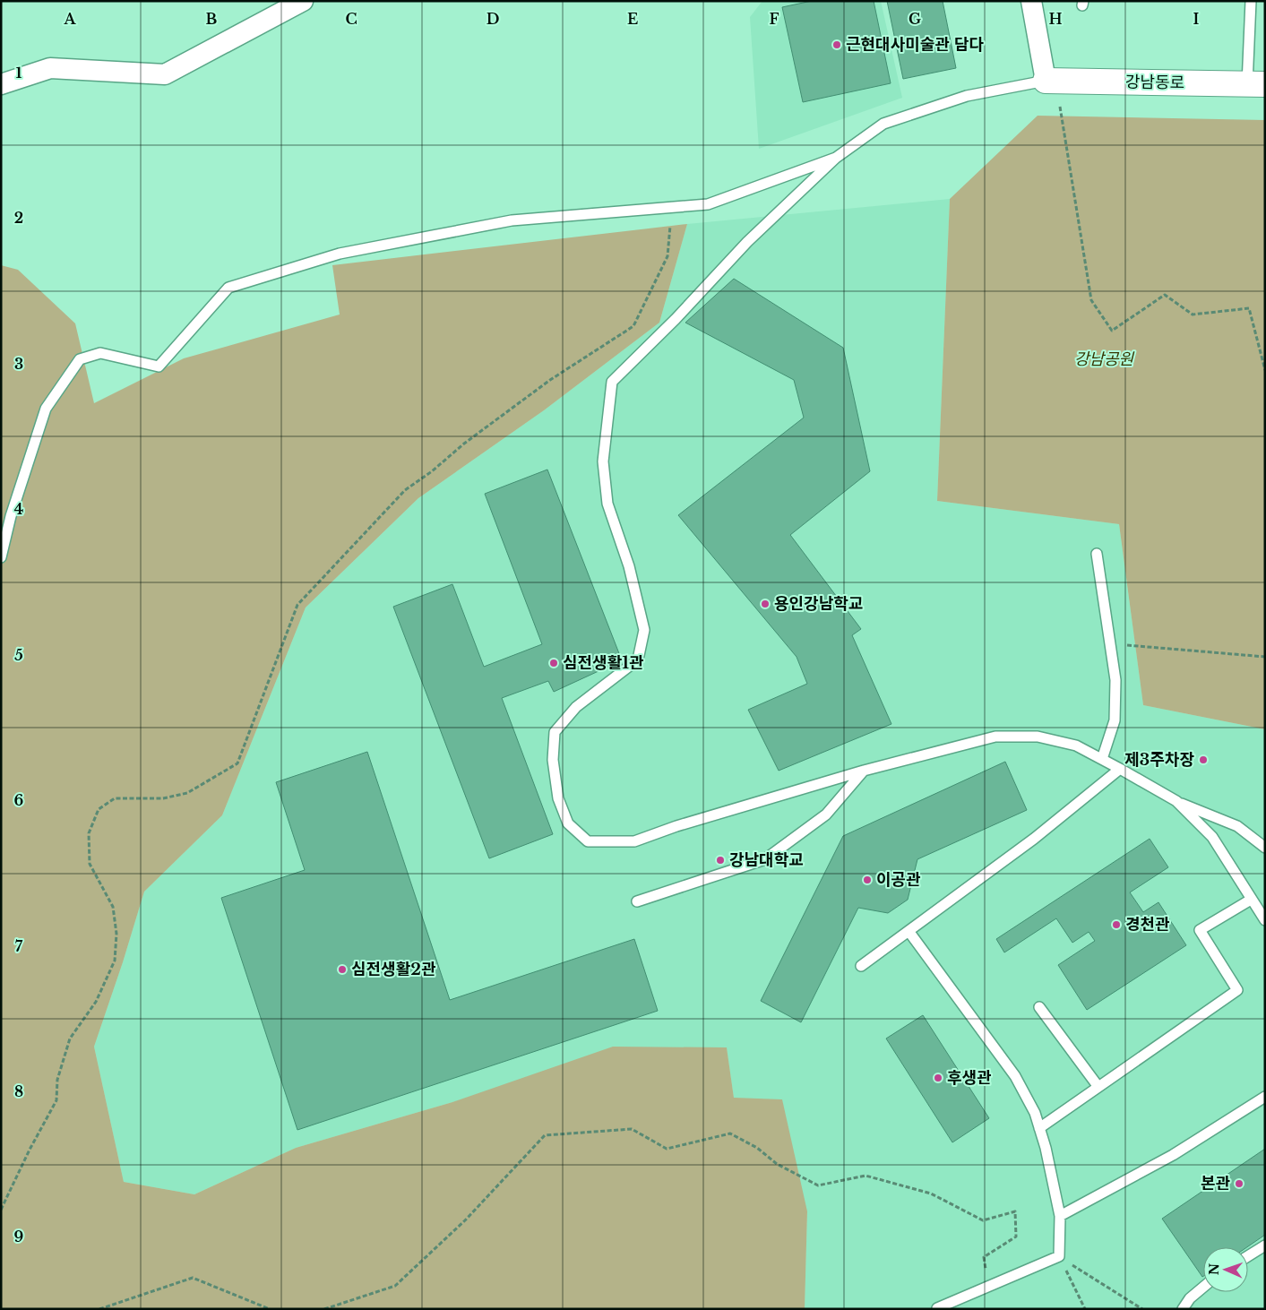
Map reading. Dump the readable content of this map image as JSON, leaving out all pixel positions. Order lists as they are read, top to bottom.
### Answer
{
  "streets": {
    "street": ["강남동로"]
  },
  "parks": ["강남공원"],
  "places": [
    "근현대사미술관 담다",
    "용인강남학교",
    "심전생활1관",
    "제3주차장",
    "강남대학교",
    "이공관",
    "경천관",
    "심전생활2관",
    "후생관",
    "본관"
  ],
  "north": "left",
  "grid": {
    "columns": [
      "A",
      "B",
      "C",
      "D",
      "E",
      "F",
      "G",
      "H",
      "I"
    ],
    "rows": [
      "1",
      "2",
      "3",
      "4",
      "5",
      "6",
      "7",
      "8",
      "9"
    ]
  }
}
